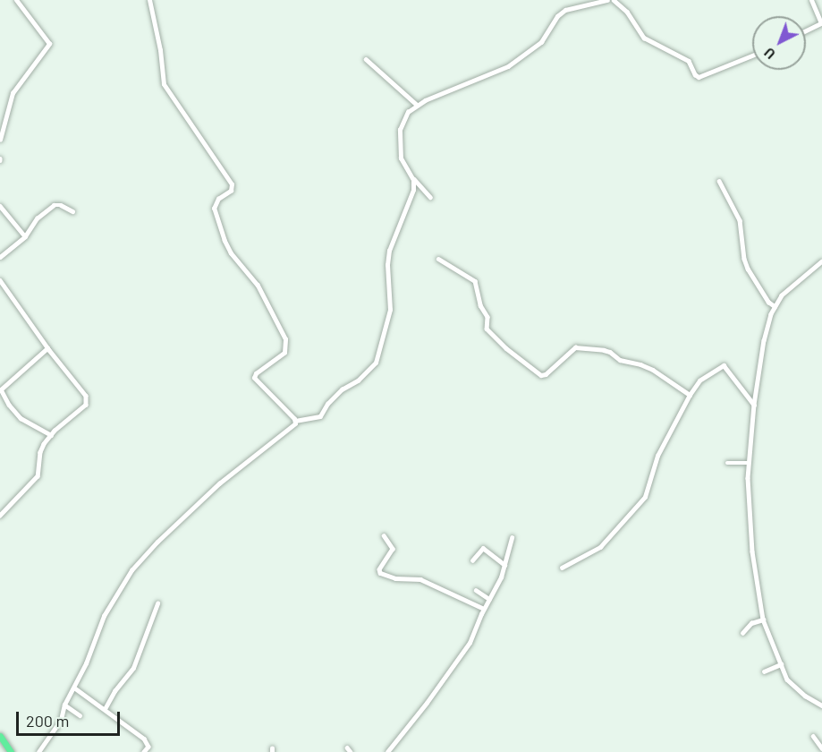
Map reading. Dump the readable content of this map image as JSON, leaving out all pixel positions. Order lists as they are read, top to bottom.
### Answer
{
  "scale_bar": "200 m",
  "north": "bottom left"
}
